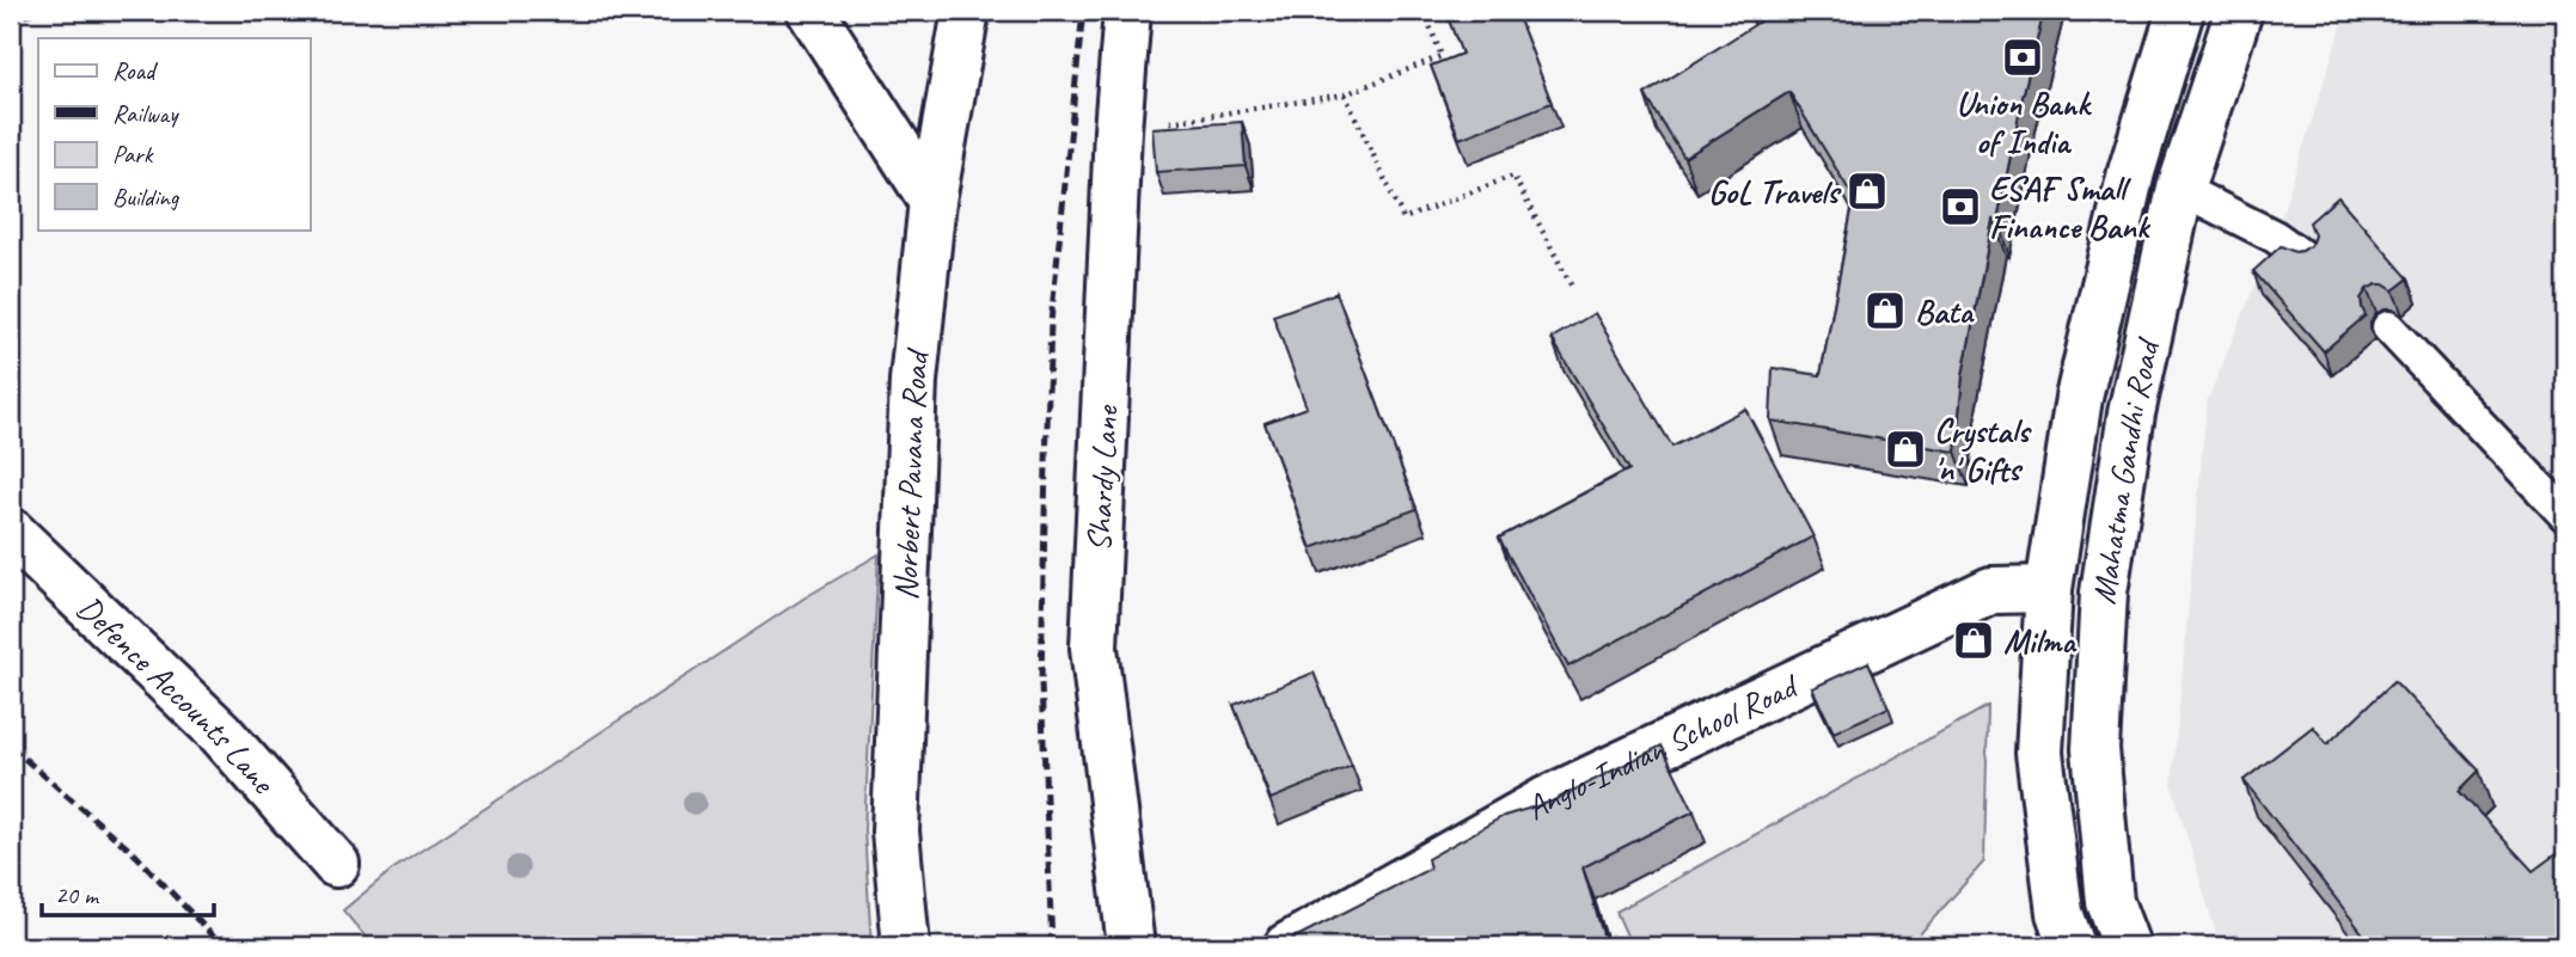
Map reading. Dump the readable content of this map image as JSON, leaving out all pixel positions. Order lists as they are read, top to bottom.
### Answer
{
  "streets": {
    "street": [
      "Mahatma Gandhi Road",
      "Norbert Pavana Road",
      "Shardy Lane",
      "Defence Accounts Lane",
      "Anglo-Indian School Road"
    ]
  },
  "crossings": [
    ["Mahatma Gandhi Road", "Anglo-Indian School Road"]
  ],
  "places": {
    "bank": ["Union Bank of India", "ESAF Small Finance Bank"],
    "shop": [
      "GoL Travels",
      "Bata",
      "Crystals 'n' Gifts",
      "Milma"
    ]
  },
  "legend": [
    "Road",
    "Railway",
    "Park",
    "Building"
  ],
  "scale_bar": "20 m"
}
